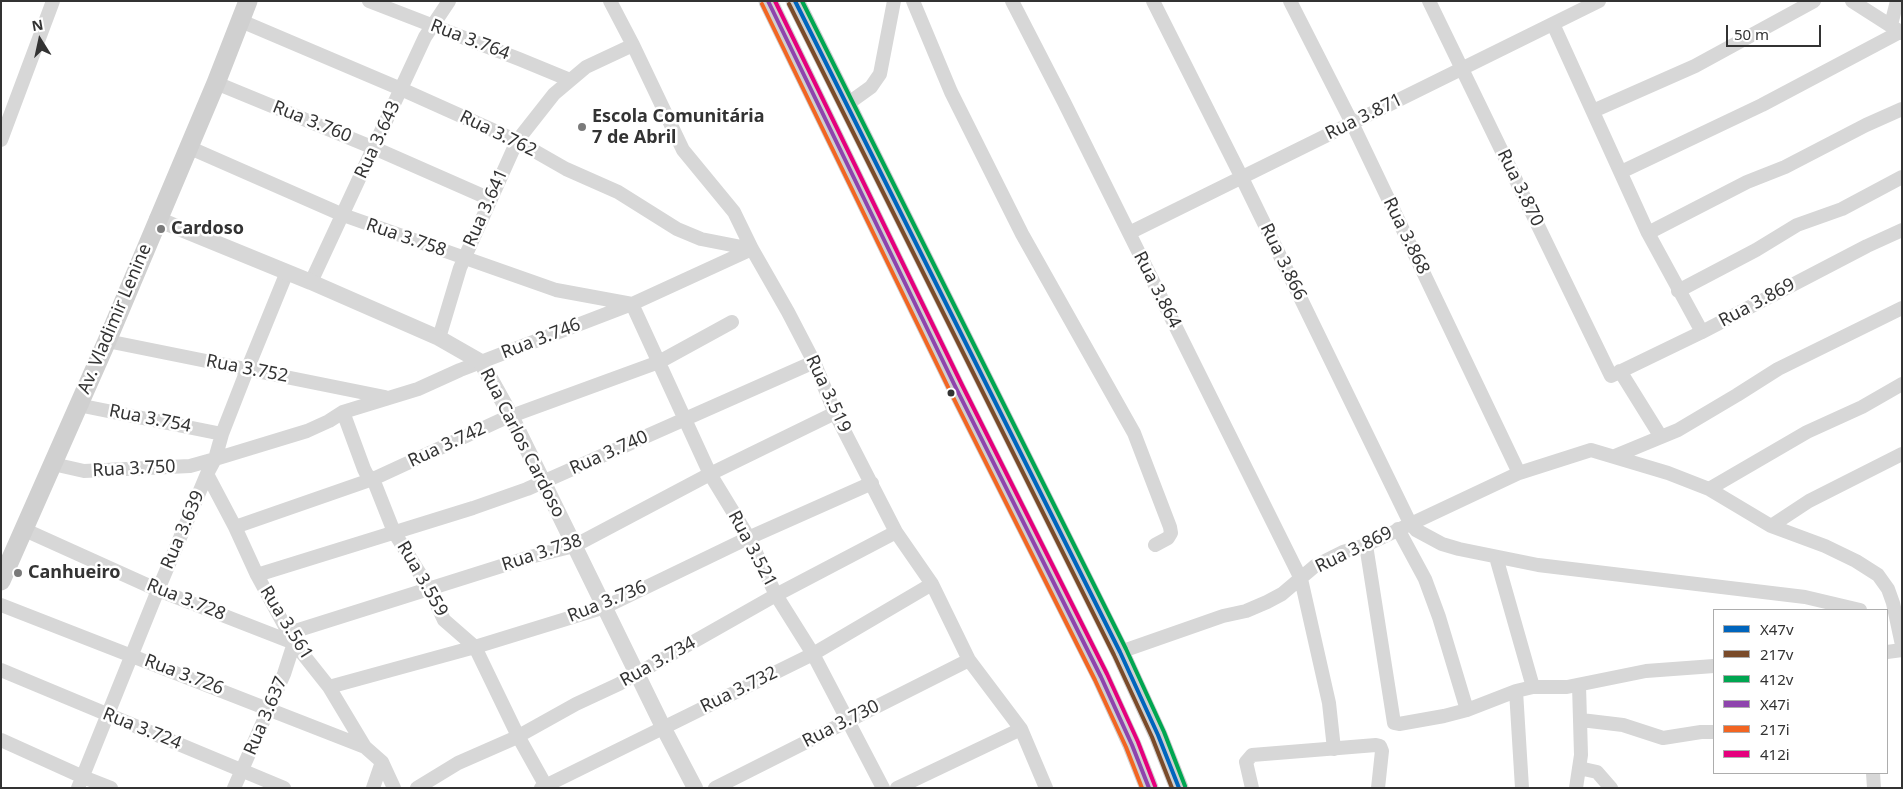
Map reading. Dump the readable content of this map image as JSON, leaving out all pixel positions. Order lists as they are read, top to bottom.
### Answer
{
  "streets": {
    "main road": ["Av. Vladimir Lenine"],
    "street": [
      "Rua 3.764",
      "Rua 3.871",
      "Rua 3.760",
      "Rua 3.762",
      "Rua 3.643",
      "Rua 3.870",
      "Rua 3.641",
      "Rua 3.868",
      "Rua 3.758",
      "Rua 3.866",
      "Rua 3.864",
      "Rua 3.869",
      "Rua 3.746",
      "Rua 3.752",
      "Rua 3.519",
      "Rua 3.754",
      "Rua Carlos Cardoso",
      "Rua 3.742",
      "Rua 3.740",
      "Rua 3.750",
      "Rua 3.639",
      "Rua 3.521",
      "Rua 3.738",
      "Rua 3.559",
      "Rua 3.728",
      "Rua 3.736",
      "Rua 3.561",
      "Rua 3.734",
      "Rua 3.726",
      "Rua 3.732",
      "Rua 3.637",
      "Rua 3.730",
      "Rua 3.724"
    ]
  },
  "crossings": [
    ["Rua 3.764", "Rua 3.643"],
    ["Rua 3.764", "Rua 3.641"],
    ["Rua 3.871", "Rua 3.870"],
    ["Rua 3.871", "Rua 3.868"],
    ["Rua 3.871", "Rua 3.866"],
    ["Rua 3.871", "Rua 3.864"],
    ["Rua 3.760", "Rua 3.643"],
    ["Rua 3.760", "Rua 3.641"],
    ["Rua 3.760", "Av. Vladimir Lenine"],
    ["Rua 3.762", "Rua 3.643"],
    ["Rua 3.762", "Rua 3.641"],
    ["Rua 3.762", "Av. Vladimir Lenine"],
    ["Rua 3.762", "Rua 3.746"],
    ["Rua 3.762", "Rua 3.519"],
    ["Rua 3.643", "Rua 3.758"],
    ["Rua 3.643", "Rua Carlos Cardoso"],
    ["Rua 3.870", "Rua 3.869"],
    ["Rua 3.641", "Rua 3.758"],
    ["Rua 3.641", "Rua 3.519"],
    ["Rua 3.641", "Rua Carlos Cardoso"],
    ["Rua 3.868", "Rua 3.869"],
    ["Rua 3.758", "Av. Vladimir Lenine"],
    ["Rua 3.758", "Rua 3.746"],
    ["Rua 3.758", "Rua 3.521"],
    ["Rua 3.866", "Rua 3.869"],
    ["Rua 3.864", "Rua 3.869"],
    ["Av. Vladimir Lenine", "Rua 3.752"],
    ["Av. Vladimir Lenine", "Rua 3.754"],
    ["Av. Vladimir Lenine", "Rua Carlos Cardoso"],
    ["Av. Vladimir Lenine", "Rua 3.750"],
    ["Av. Vladimir Lenine", "Rua 3.728"],
    ["Rua 3.746", "Rua 3.752"],
    ["Rua 3.746", "Rua 3.519"],
    ["Rua 3.746", "Rua Carlos Cardoso"],
    ["Rua 3.746", "Rua 3.750"],
    ["Rua 3.746", "Rua 3.639"],
    ["Rua 3.746", "Rua 3.521"],
    ["Rua 3.746", "Rua 3.559"],
    ["Rua 3.752", "Rua 3.639"],
    ["Rua 3.519", "Rua 3.740"],
    ["Rua 3.519", "Rua 3.738"],
    ["Rua 3.519", "Rua 3.736"],
    ["Rua 3.519", "Rua 3.734"],
    ["Rua 3.519", "Rua 3.732"],
    ["Rua 3.519", "Rua 3.730"],
    ["Rua 3.754", "Rua 3.639"],
    ["Rua Carlos Cardoso", "Rua 3.742"],
    ["Rua Carlos Cardoso", "Rua 3.740"],
    ["Rua Carlos Cardoso", "Rua 3.639"],
    ["Rua Carlos Cardoso", "Rua 3.738"],
    ["Rua Carlos Cardoso", "Rua 3.736"],
    ["Rua Carlos Cardoso", "Rua 3.734"],
    ["Rua Carlos Cardoso", "Rua 3.732"],
    ["Rua 3.742", "Rua 3.521"],
    ["Rua 3.742", "Rua 3.559"],
    ["Rua 3.742", "Rua 3.561"],
    ["Rua 3.740", "Rua 3.521"],
    ["Rua 3.740", "Rua 3.559"],
    ["Rua 3.740", "Rua 3.561"],
    ["Rua 3.750", "Rua 3.639"],
    ["Rua 3.639", "Rua 3.728"],
    ["Rua 3.639", "Rua 3.561"],
    ["Rua 3.639", "Rua 3.726"],
    ["Rua 3.639", "Rua 3.724"],
    ["Rua 3.521", "Rua 3.738"],
    ["Rua 3.521", "Rua 3.736"],
    ["Rua 3.521", "Rua 3.734"],
    ["Rua 3.521", "Rua 3.732"],
    ["Rua 3.521", "Rua 3.730"],
    ["Rua 3.738", "Rua 3.559"],
    ["Rua 3.738", "Rua 3.728"],
    ["Rua 3.738", "Rua 3.561"],
    ["Rua 3.738", "Rua 3.637"],
    ["Rua 3.559", "Rua 3.736"],
    ["Rua 3.559", "Rua 3.734"],
    ["Rua 3.559", "Rua 3.732"],
    ["Rua 3.728", "Rua 3.561"],
    ["Rua 3.728", "Rua 3.637"],
    ["Rua 3.736", "Rua 3.561"],
    ["Rua 3.561", "Rua 3.726"],
    ["Rua 3.561", "Rua 3.637"],
    ["Rua 3.726", "Rua 3.637"],
    ["Rua 3.637", "Rua 3.724"]
  ],
  "places": ["Escola Comunitária 7 de Abril", "Cardoso", "Canhueiro"],
  "lines": [
    "transit line X47v",
    "transit line 412v",
    "transit line X47i",
    "transit line 412i",
    "transit line 217v",
    "transit line 217i"
  ],
  "legend": [
    "X47v",
    "217v",
    "412v",
    "X47i",
    "217i",
    "412i"
  ],
  "scale_bar": "50 m",
  "north": "top"
}
